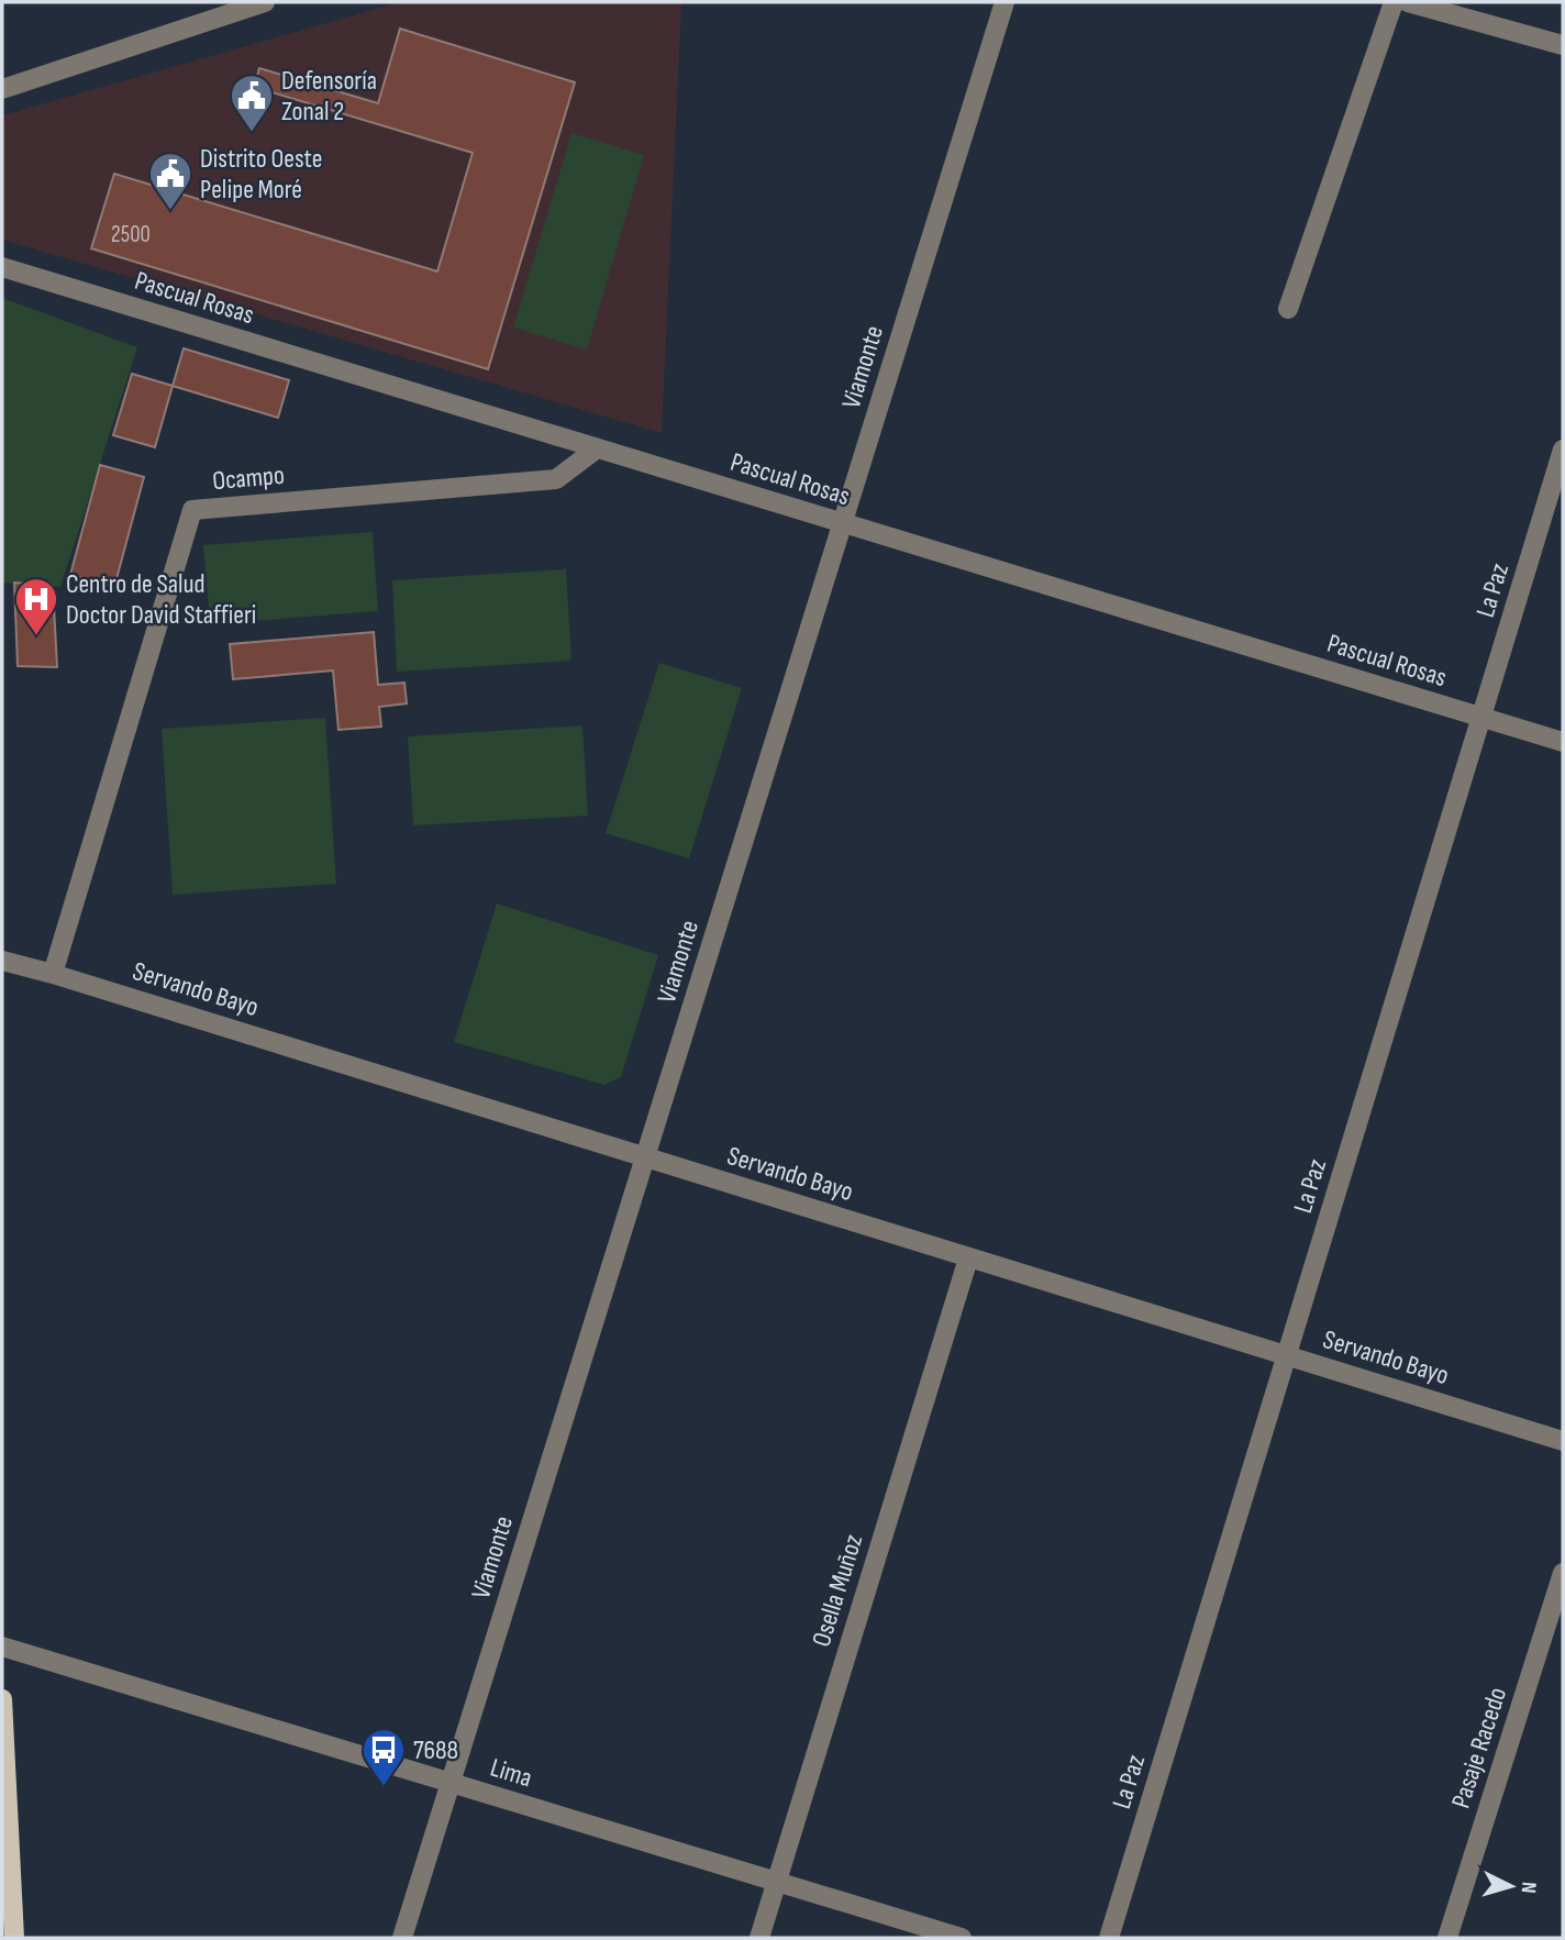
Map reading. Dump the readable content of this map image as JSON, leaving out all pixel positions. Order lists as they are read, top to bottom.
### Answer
{
  "streets": {
    "street": [
      "Pascual Rosas",
      "Viamonte",
      "Ocampo",
      "La Paz",
      "Servando Bayo",
      "Osella Muñoz",
      "Pasaje Racedo",
      "Lima"
    ]
  },
  "crossings": [
    ["Pascual Rosas", "Viamonte"],
    ["Pascual Rosas", "Ocampo"],
    ["Pascual Rosas", "La Paz"],
    ["Viamonte", "Servando Bayo"],
    ["Viamonte", "Lima"],
    ["Ocampo", "Servando Bayo"],
    ["La Paz", "Servando Bayo"],
    ["Servando Bayo", "Osella Muñoz"],
    ["Osella Muñoz", "Lima"]
  ],
  "places": {
    "public building": ["Defensoría Zonal 2", "Distrito Oeste Pelipe Moré"],
    "hospital": ["Centro de Salud Doctor David Staffieri"],
    "bus stop": ["7688"]
  },
  "house_numbers": ["2500"],
  "north": "right"
}
